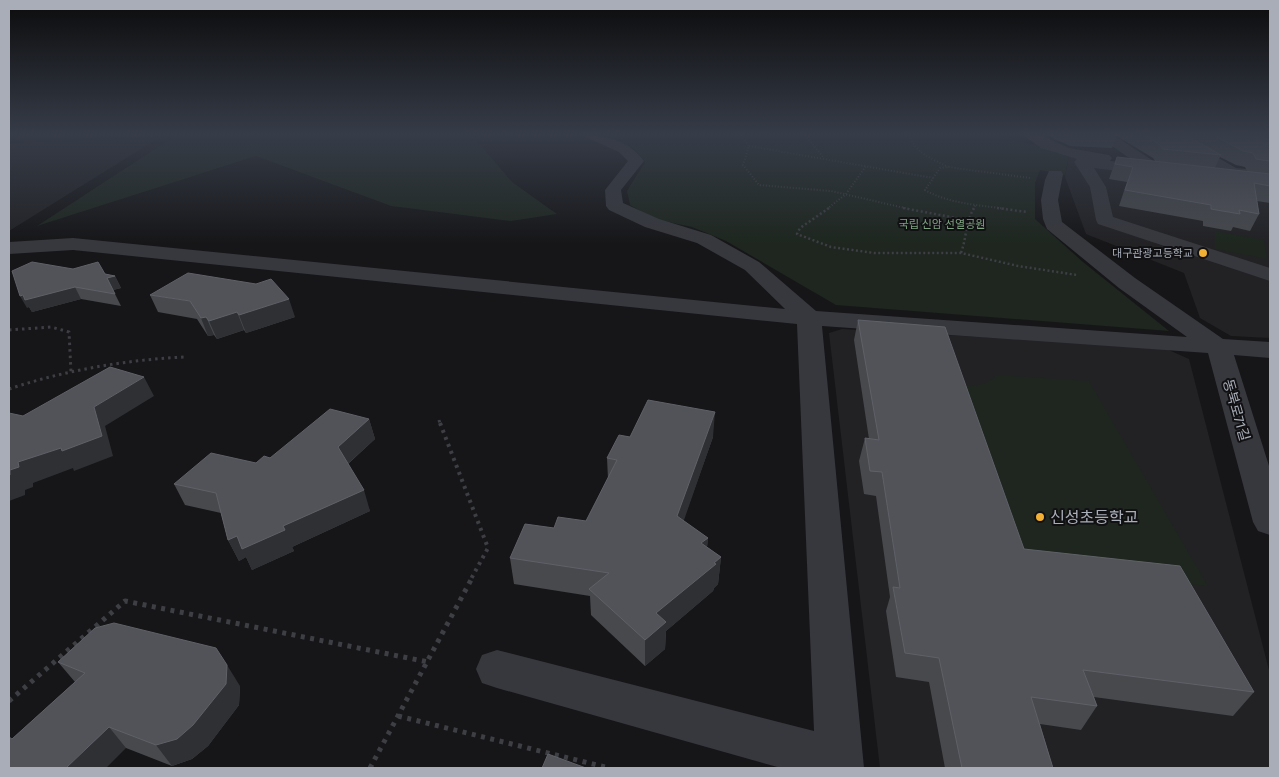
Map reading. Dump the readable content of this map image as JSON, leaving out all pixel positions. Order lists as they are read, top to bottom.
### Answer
{
  "streets": {
    "street": ["동북로71길"]
  },
  "parks": ["국립 신암 선열공원"],
  "places": ["대구관광고등학교", "신성초등학교"]
}
